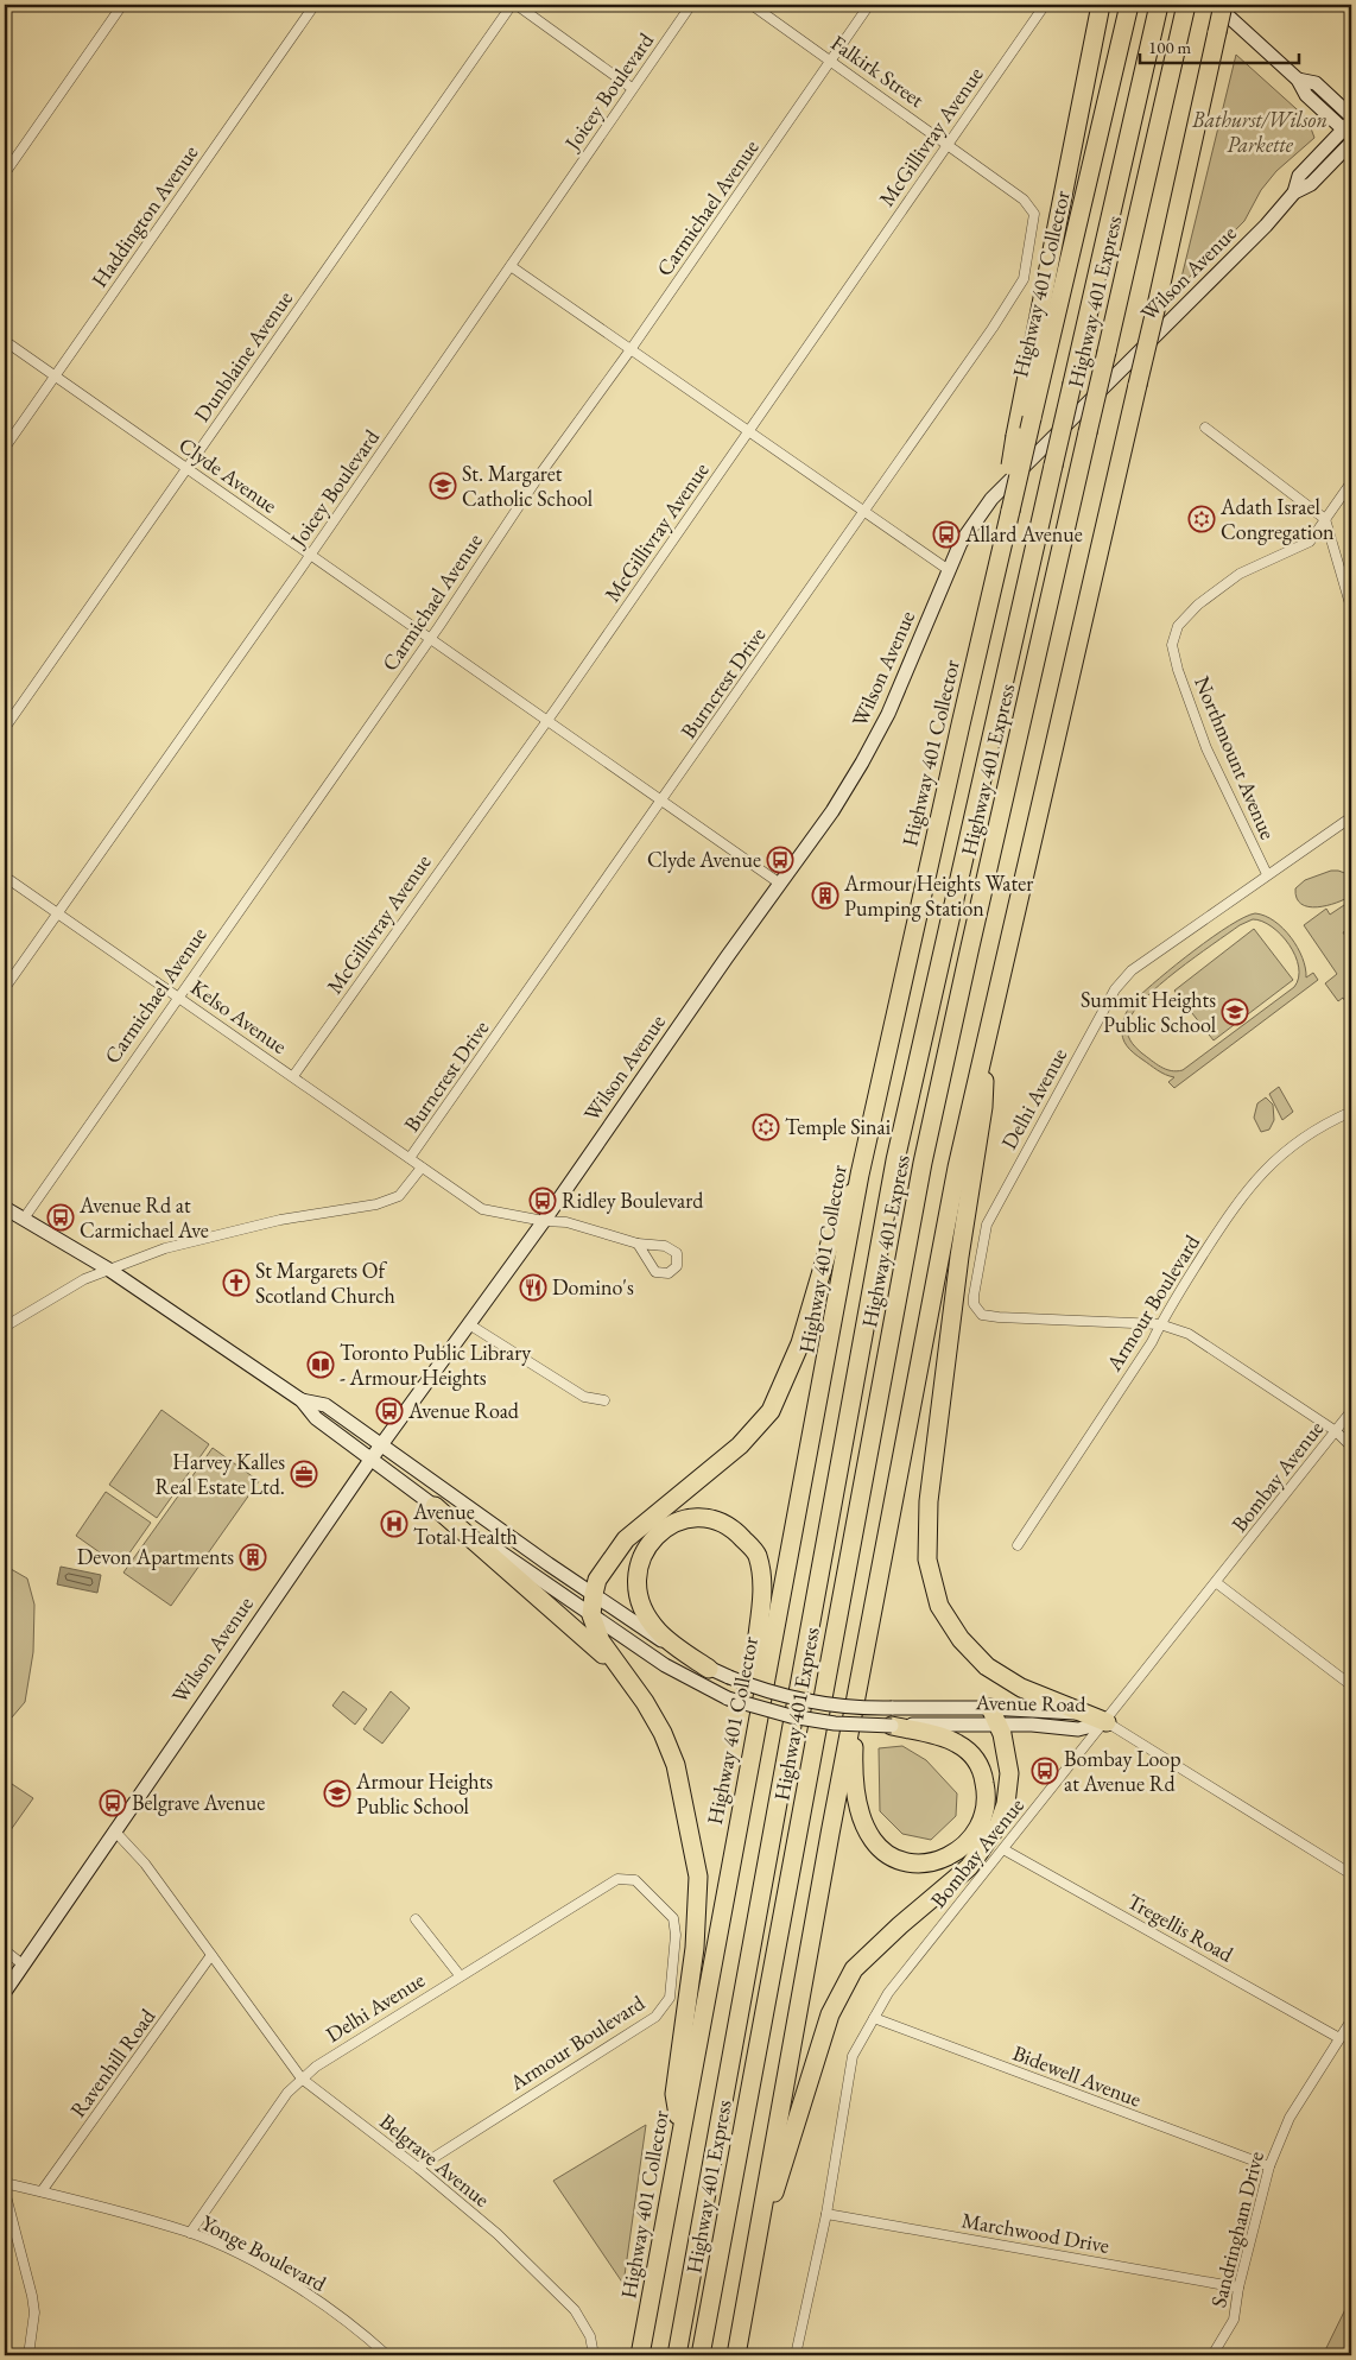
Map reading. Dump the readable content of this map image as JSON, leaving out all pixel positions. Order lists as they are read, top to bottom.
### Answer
{
  "streets": {
    "highway": ["Highway 401 Collector", "Highway 401 Express"],
    "main road": ["Wilson Avenue", "Avenue Road"],
    "street": [
      "Falkirk Street",
      "Joicey Boulevard",
      "McGillivray Avenue",
      "Carmichael Avenue",
      "Haddington Avenue",
      "Dunblaine Avenue",
      "Clyde Avenue",
      "Burncrest Drive",
      "Northmount Avenue",
      "Kelso Avenue",
      "Delhi Avenue",
      "Armour Boulevard",
      "Bombay Avenue",
      "Tregellis Road",
      "Ravenhill Road",
      "Bidewell Avenue",
      "Belgrave Avenue",
      "Sandringham Drive",
      "Marchwood Drive",
      "Yonge Boulevard"
    ]
  },
  "crossings": [
    ["Falkirk Street", "McGillivray Avenue"],
    ["Falkirk Street", "Carmichael Avenue"],
    ["Falkirk Street", "Burncrest Drive"],
    ["Joicey Boulevard", "Clyde Avenue"],
    ["Joicey Boulevard", "Kelso Avenue"],
    ["McGillivray Avenue", "Clyde Avenue"],
    ["McGillivray Avenue", "Kelso Avenue"],
    ["Carmichael Avenue", "Clyde Avenue"],
    ["Carmichael Avenue", "Kelso Avenue"],
    ["Carmichael Avenue", "Avenue Road"],
    ["Haddington Avenue", "Clyde Avenue"],
    ["Wilson Avenue", "Clyde Avenue"],
    ["Wilson Avenue", "Avenue Road"],
    ["Wilson Avenue", "Belgrave Avenue"],
    ["Dunblaine Avenue", "Clyde Avenue"],
    ["Clyde Avenue", "Burncrest Drive"],
    ["Burncrest Drive", "Kelso Avenue"],
    ["Northmount Avenue", "Delhi Avenue"],
    ["Delhi Avenue", "Armour Boulevard"],
    ["Delhi Avenue", "Belgrave Avenue"],
    ["Delhi Avenue", "Yonge Boulevard"],
    ["Armour Boulevard", "Belgrave Avenue"],
    ["Bombay Avenue", "Avenue Road"],
    ["Bombay Avenue", "Tregellis Road"],
    ["Bombay Avenue", "Bidewell Avenue"],
    ["Bombay Avenue", "Marchwood Drive"],
    ["Tregellis Road", "Sandringham Drive"],
    ["Ravenhill Road", "Belgrave Avenue"],
    ["Ravenhill Road", "Yonge Boulevard"],
    ["Bidewell Avenue", "Sandringham Drive"],
    ["Sandringham Drive", "Marchwood Drive"]
  ],
  "parks": ["Bathurst/Wilson Parkette"],
  "places": {
    "school or university": ["St. Margaret Catholic School", "Summit Heights Public School", "Armour Heights Public School"],
    "synagogue": ["Adath Israel Congregation", "Temple Sinai"],
    "bus stop": [
      "Allard Avenue",
      "Clyde Avenue",
      "Ridley Boulevard",
      "Avenue Rd at Carmichael Ave",
      "Avenue Road",
      "Bombay Loop at Avenue Rd",
      "Belgrave Avenue"
    ],
    "building": ["Armour Heights Water Pumping Station", "Devon Apartments"],
    "church": ["St Margarets Of Scotland Church"],
    "restaurant": ["Domino's"],
    "library": ["Toronto Public Library - Armour Heights"],
    "office": ["Harvey Kalles Real Estate Ltd."],
    "hospital": ["Avenue Total Health"]
  },
  "scale_bar": "100 m"
}
